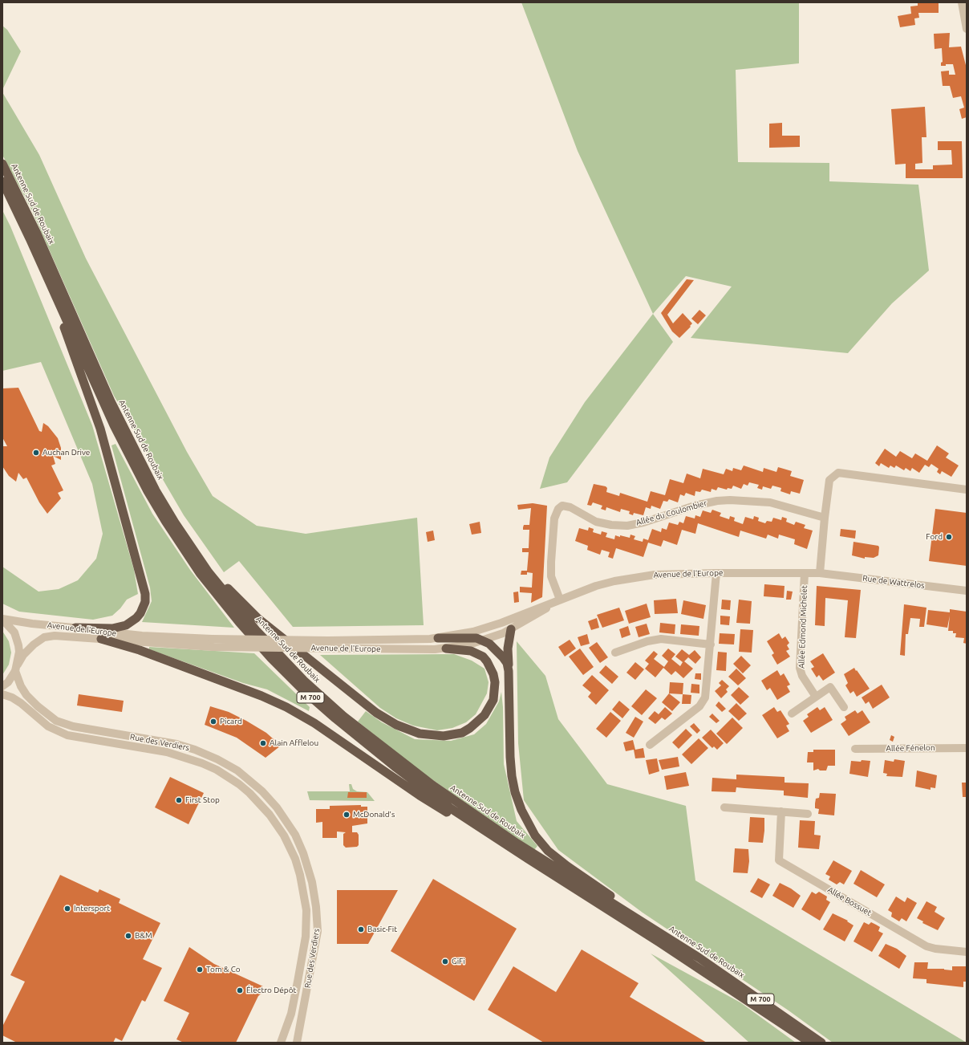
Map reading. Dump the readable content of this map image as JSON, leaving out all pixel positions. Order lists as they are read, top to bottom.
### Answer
{
  "streets": {
    "highway": ["Antenne Sud de Roubaix", "M 700"],
    "street": [
      "Allée du Coulombier",
      "Avenue de l'Europe",
      "Rue de Wattrelos",
      "Allée Edmond Michelet",
      "Rue des Verdiers",
      "Allée Fénelon",
      "Allée Bossuet"
    ]
  },
  "crossings": [
    ["Allée du Coulombier", "Avenue de l'Europe"],
    ["Avenue de l'Europe", "Rue de Wattrelos"],
    ["Avenue de l'Europe", "Allée Edmond Michelet"],
    ["Avenue de l'Europe", "Rue des Verdiers"]
  ],
  "places": [
    "Auchan Drive",
    "Ford",
    "Picard",
    "Alain Afflelou",
    "First Stop",
    "McDonald's",
    "Intersport",
    "Basic-Fit",
    "B&M",
    "GiFi",
    "Tom & Co",
    "Électro Dépôt"
  ]
}
